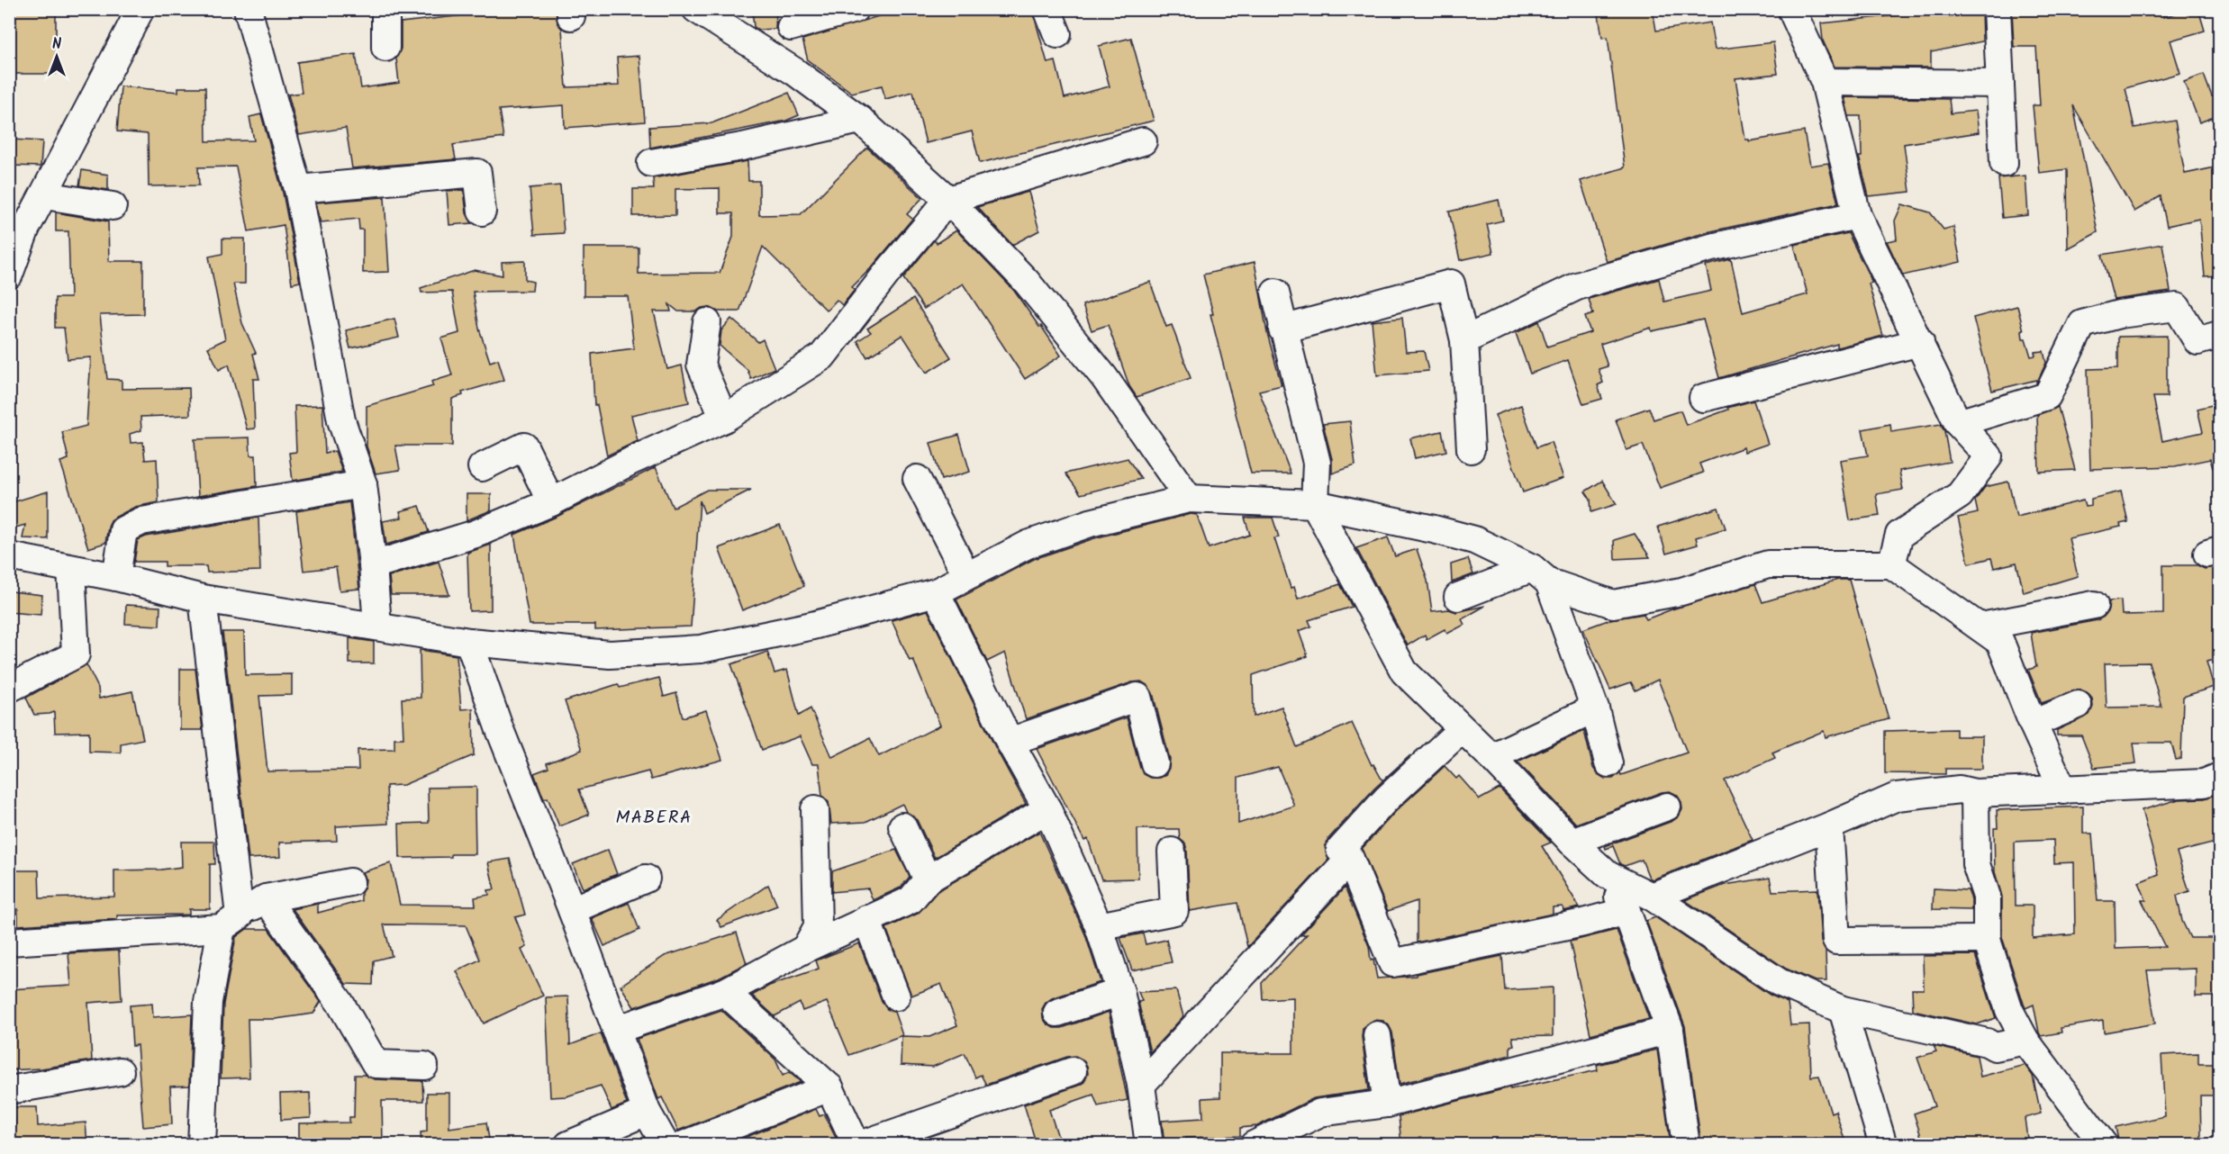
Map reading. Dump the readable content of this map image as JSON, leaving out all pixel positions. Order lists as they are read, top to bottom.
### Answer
{
  "districts": ["MABERA"],
  "north": "top"
}
